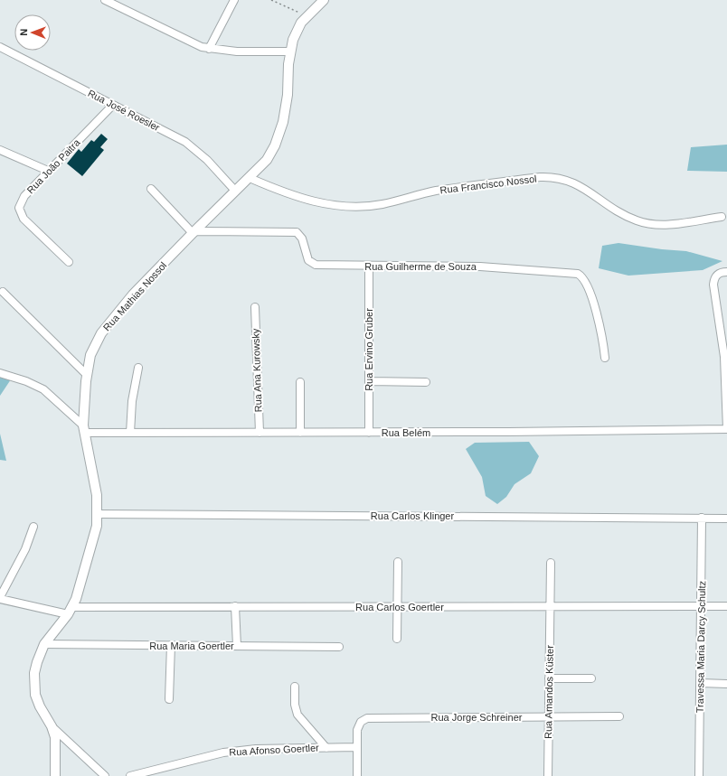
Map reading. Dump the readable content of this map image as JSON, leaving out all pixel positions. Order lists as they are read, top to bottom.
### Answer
{
  "streets": {
    "street": [
      "Rua José Roesler",
      "Rua João Paitra",
      "Rua Francisco Nossol",
      "Rua Guilherme de Souza",
      "Rua Mathias Nossol",
      "Rua Ervino Gruber",
      "Rua Ana Kurowsky",
      "Rua Belém",
      "Rua Carlos Klinger",
      "Rua Carlos Goertler",
      "Rua Maria Goertler",
      "Travessa Maria Darcy Schultz",
      "Rua Amandos Küster",
      "Rua Jorge Schreiner",
      "Rua Afonso Goertler"
    ]
  },
  "crossings": [
    ["Rua José Roesler", "Rua João Paitra"],
    ["Rua José Roesler", "Rua Mathias Nossol"],
    ["Rua Francisco Nossol", "Rua Mathias Nossol"],
    ["Rua Guilherme de Souza", "Rua Mathias Nossol"],
    ["Rua Guilherme de Souza", "Rua Ervino Gruber"],
    ["Rua Mathias Nossol", "Rua Belém"],
    ["Rua Mathias Nossol", "Rua Carlos Klinger"],
    ["Rua Mathias Nossol", "Rua Carlos Goertler"],
    ["Rua Mathias Nossol", "Rua Maria Goertler"],
    ["Rua Ervino Gruber", "Rua Belém"],
    ["Rua Ana Kurowsky", "Rua Belém"],
    ["Rua Carlos Klinger", "Travessa Maria Darcy Schultz"],
    ["Rua Carlos Goertler", "Travessa Maria Darcy Schultz"],
    ["Rua Carlos Goertler", "Rua Amandos Küster"],
    ["Rua Amandos Küster", "Rua Jorge Schreiner"],
    ["Rua Jorge Schreiner", "Rua Afonso Goertler"]
  ],
  "north": "left"
}
